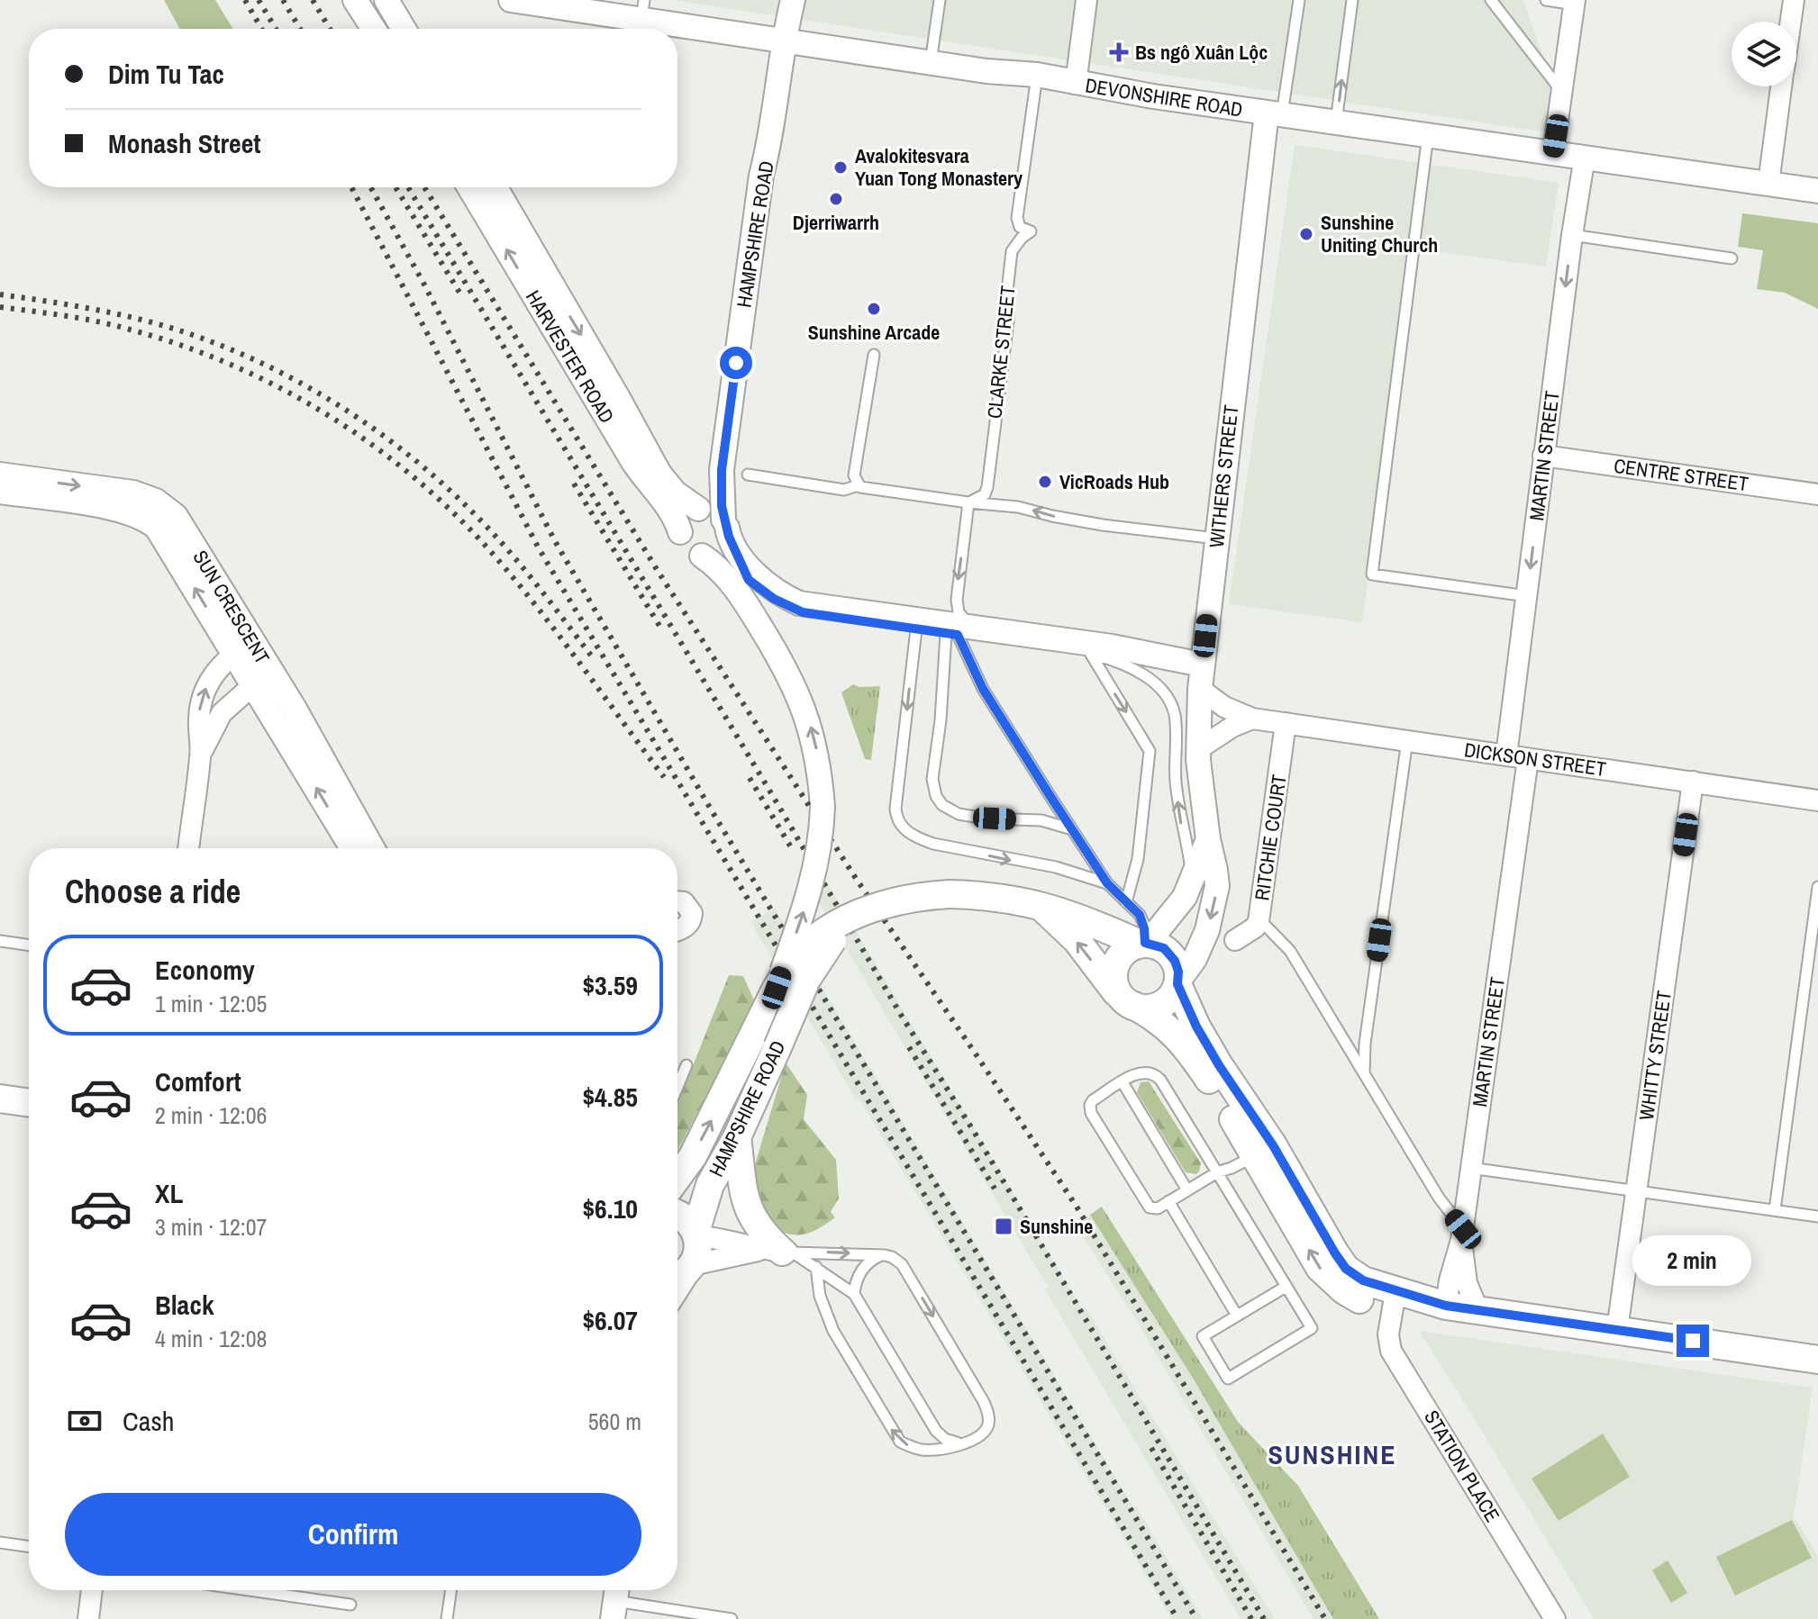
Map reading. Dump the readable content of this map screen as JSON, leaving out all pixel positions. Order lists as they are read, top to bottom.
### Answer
{
  "streets": {
    "main road": ["HAMPSHIRE ROAD"],
    "street": [
      "DEVONSHIRE ROAD",
      "HARVESTER ROAD",
      "MARTIN STREET",
      "CENTRE STREET",
      "WITHERS STREET",
      "SUN CRESCENT",
      "DICKSON STREET",
      "RITCHIE COURT",
      "WHITTY STREET",
      "STATION PLACE"
    ],
    "lane": ["CLARKE STREET"]
  },
  "crossings": [
    ["DEVONSHIRE ROAD", "HAMPSHIRE ROAD"],
    ["DEVONSHIRE ROAD", "CLARKE STREET"],
    ["DEVONSHIRE ROAD", "MARTIN STREET"],
    ["DEVONSHIRE ROAD", "WITHERS STREET"],
    ["HAMPSHIRE ROAD", "HARVESTER ROAD"],
    ["HAMPSHIRE ROAD", "WITHERS STREET"],
    ["MARTIN STREET", "CENTRE STREET"],
    ["MARTIN STREET", "DICKSON STREET"],
    ["WITHERS STREET", "DICKSON STREET"],
    ["DICKSON STREET", "RITCHIE COURT"],
    ["DICKSON STREET", "WHITTY STREET"]
  ],
  "districts": ["SUNSHINE"],
  "places": {
    "health": ["Bs ngô Xuân Lộc"],
    "other": [
      "Avalokitesvara Yuan Tong Monastery",
      "Djerriwarrh",
      "Sunshine Uniting Church",
      "Sunshine Arcade",
      "VicRoads Hub"
    ],
    "transit": ["Sunshine"]
  },
  "page": {
    "banner": ["Dim Tu Tac", "Monash Street"],
    "heading": "Choose a ride",
    "list": [
      {
        "name": "Economy",
        "note": "1 min · 12:05",
        "value": "$3.59"
      },
      {
        "name": "Comfort",
        "note": "2 min · 12:06",
        "value": "$4.85"
      },
      {
        "name": "XL",
        "note": "3 min · 12:07",
        "value": "$6.10"
      },
      {
        "name": "Black",
        "note": "4 min · 12:08",
        "value": "$6.07"
      }
    ],
    "bubble": "2 min",
    "pay": ["Cash", "560 m"],
    "buttons": "Confirm"
  }
}
